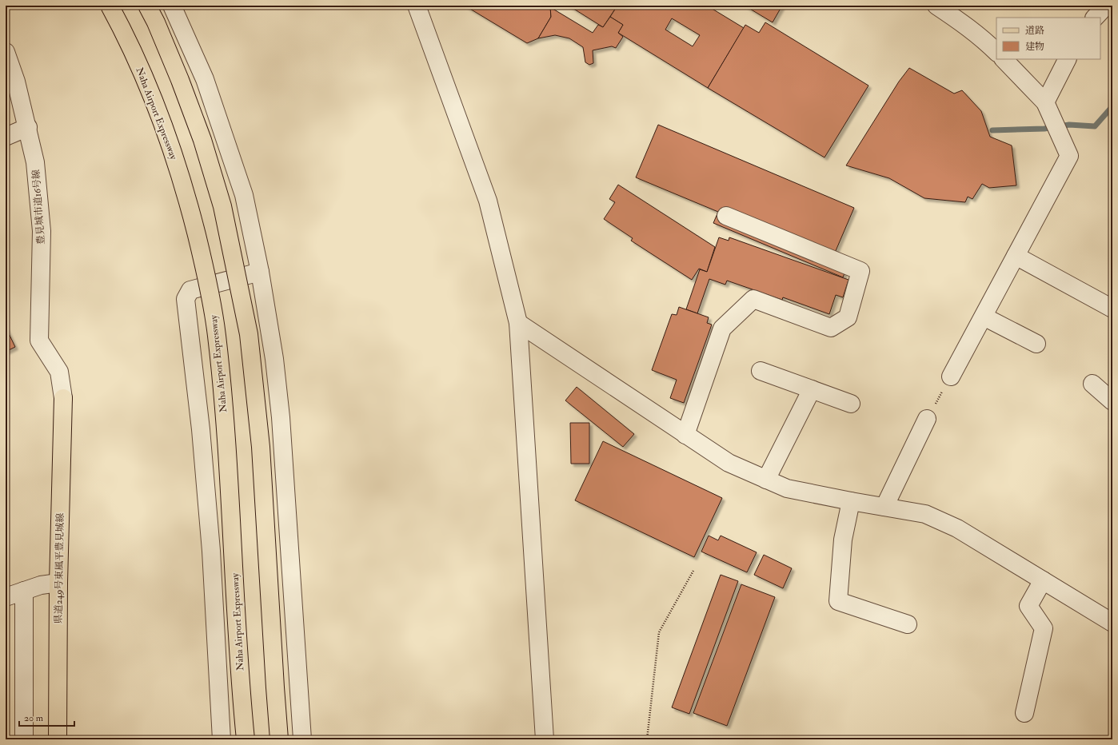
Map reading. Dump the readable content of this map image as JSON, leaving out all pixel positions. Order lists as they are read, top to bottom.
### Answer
{
  "streets": {
    "main road": ["Naha Airport Expressway", "県道249号東風平豊見城線"],
    "street": ["豊見城市道16号線"]
  },
  "crossings": [
    ["豊見城市道16号線", "県道249号東風平豊見城線"]
  ],
  "legend": ["道路", "建物"],
  "scale_bar": "20 m"
}
